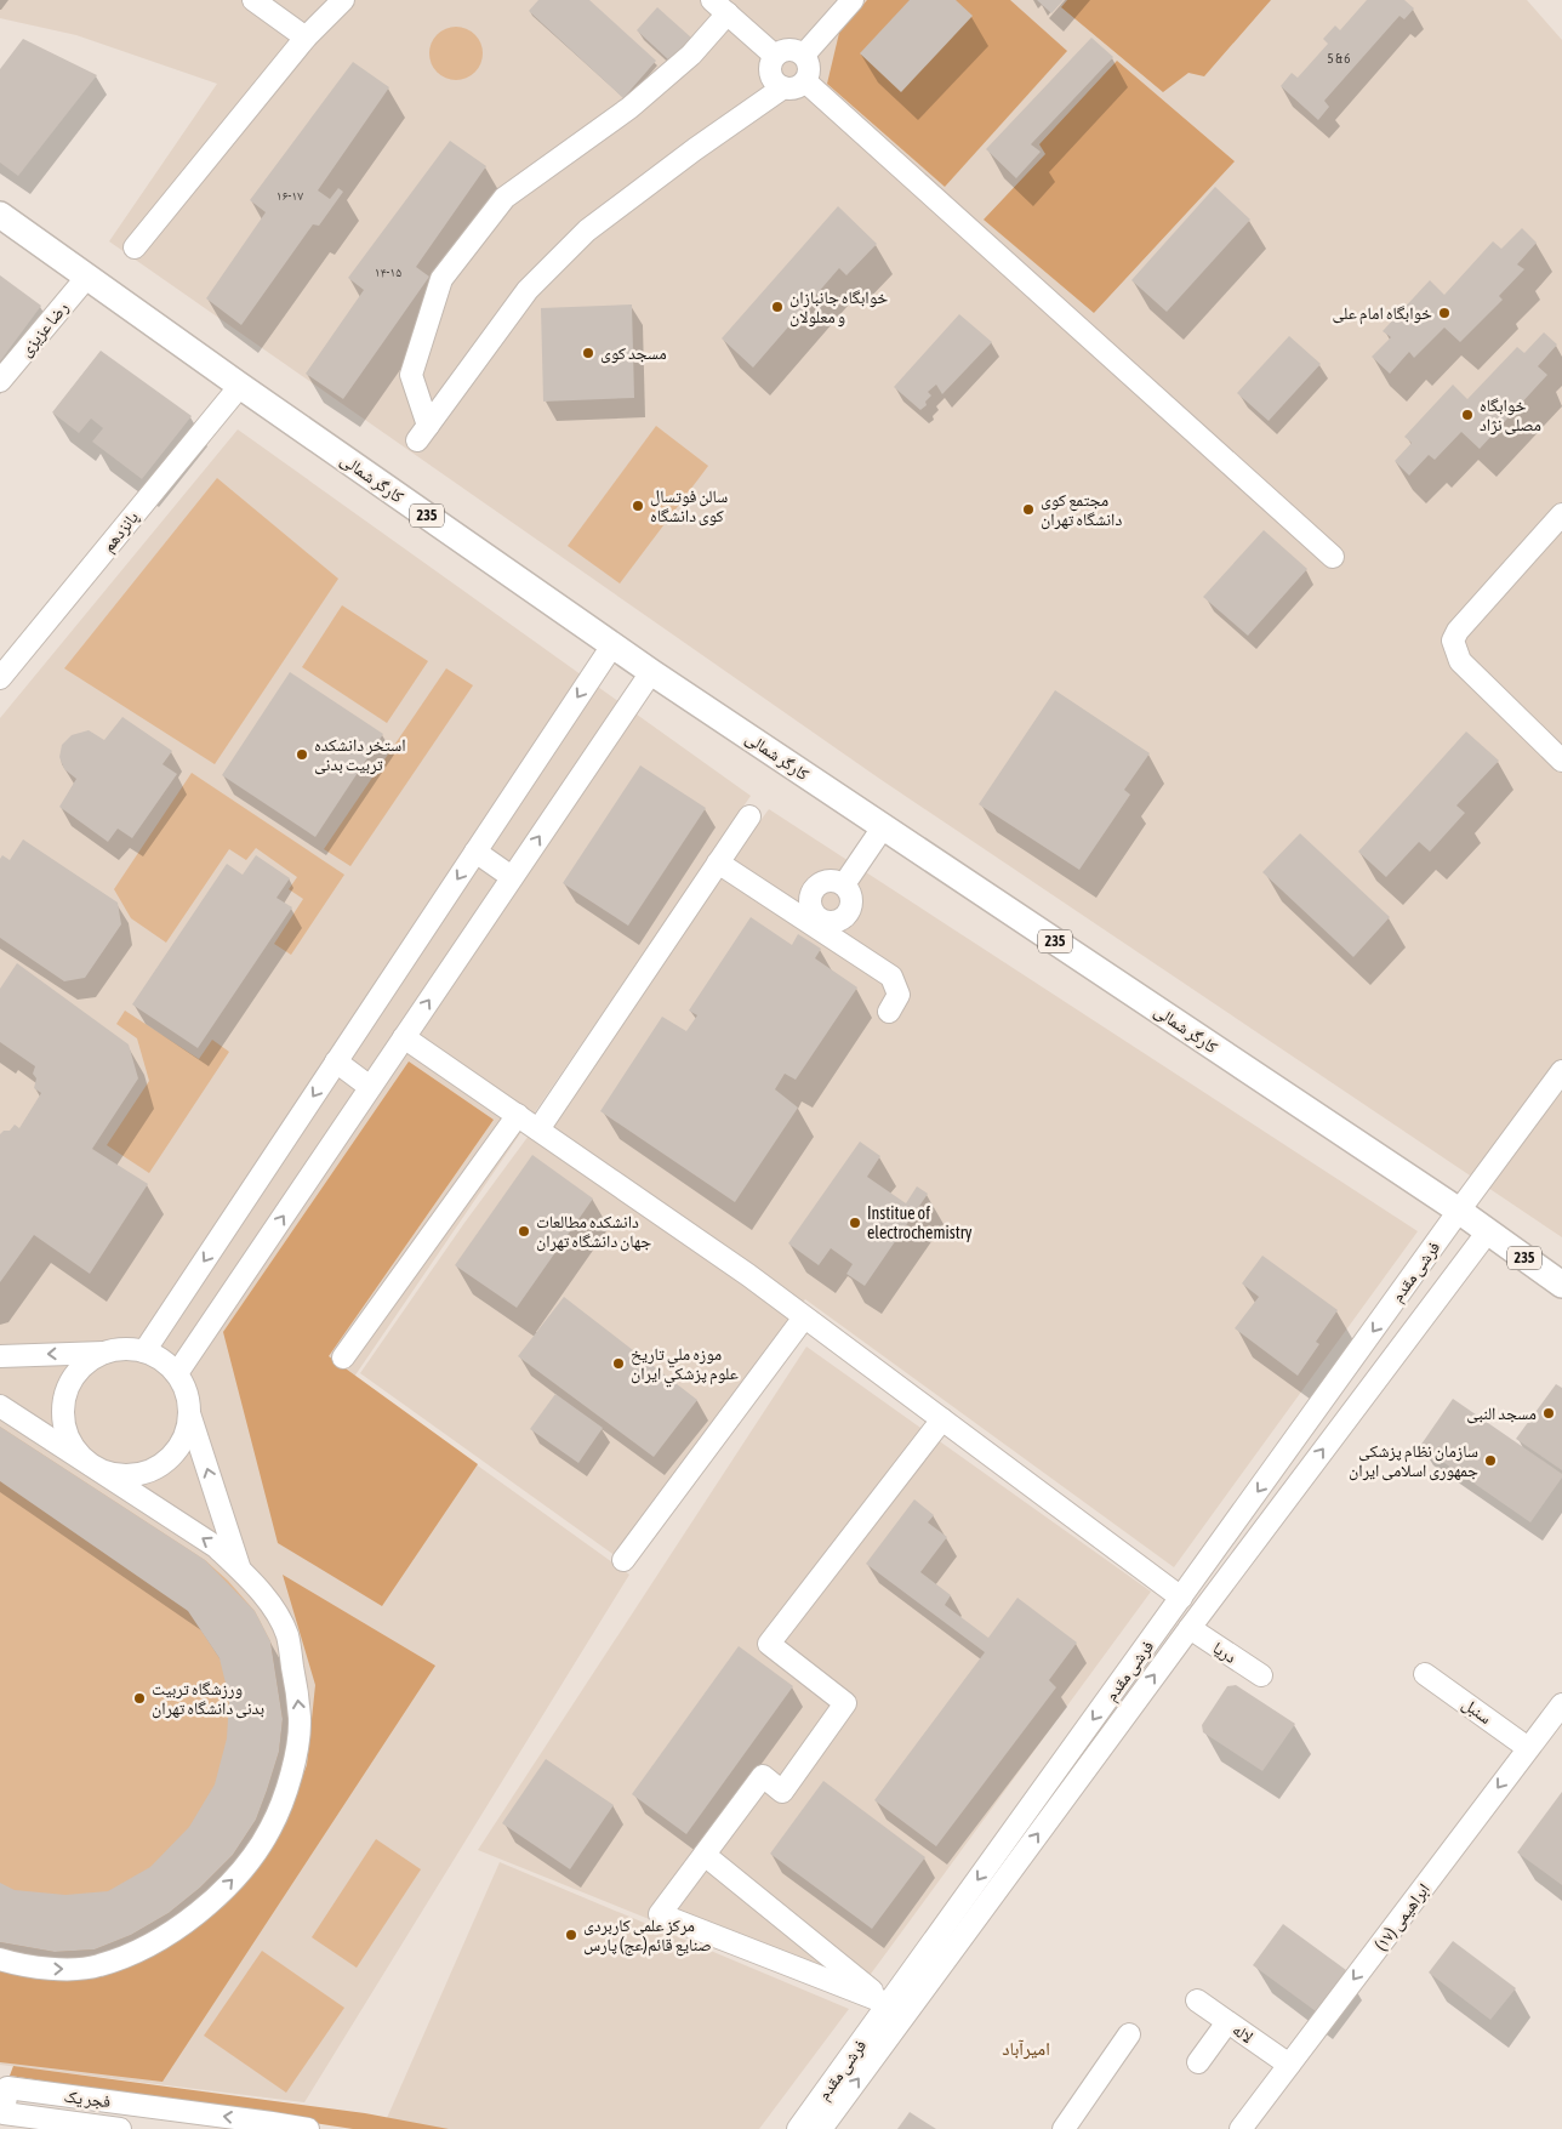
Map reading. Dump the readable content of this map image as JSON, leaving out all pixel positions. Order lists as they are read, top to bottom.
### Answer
{
  "streets": {
    "main road": ["کارگر شمالی", "235"],
    "street": [
      "رضا عزیزی",
      "پانزدهم",
      "فرشی مقدم",
      "دریا",
      "سنبل",
      "ابراهیمی (۱۷)",
      "لاله",
      "فجر یک"
    ]
  },
  "crossings": [
    ["رضا عزیزی", "کارگر شمالی"],
    ["کارگر شمالی", "پانزدهم"],
    ["کارگر شمالی", "فرشی مقدم"],
    ["فرشی مقدم", "دریا"],
    ["سنبل", "ابراهیمی (۱۷)"],
    ["ابراهیمی (۱۷)", "لاله"]
  ],
  "one_way": ["ابراهیمی (۱۷)"],
  "districts": ["امیرآباد"],
  "places": [
    "خوابگاه جانبازان و معلولان",
    "خوابگاه امام علی",
    "مسجد کوی",
    "خوابگاه مصلی نژاد",
    "سالن فوتسال کوی دانشگاه",
    "مجتمع کوی دانشگاه تهران",
    "استخر دانشکده تربیت بدنی",
    "Institue of electrochemistry",
    "دانشکده مطالعات جهان دانشگاه تهران",
    "موزه ملي تاريخ علوم پزشكي ايران",
    "مسجد النبی",
    "سازمان نظام پزشکی جمهوری اسلامی ایران",
    "ورزشگاه تربیت بدنی دانشگاه تهران",
    "مرکز علمی کاربردی صنایع قائم(عج) پارس"
  ],
  "house_numbers": ["5 & 6", "۱۶-۱۷", "۱۴-۱۵"]
}
